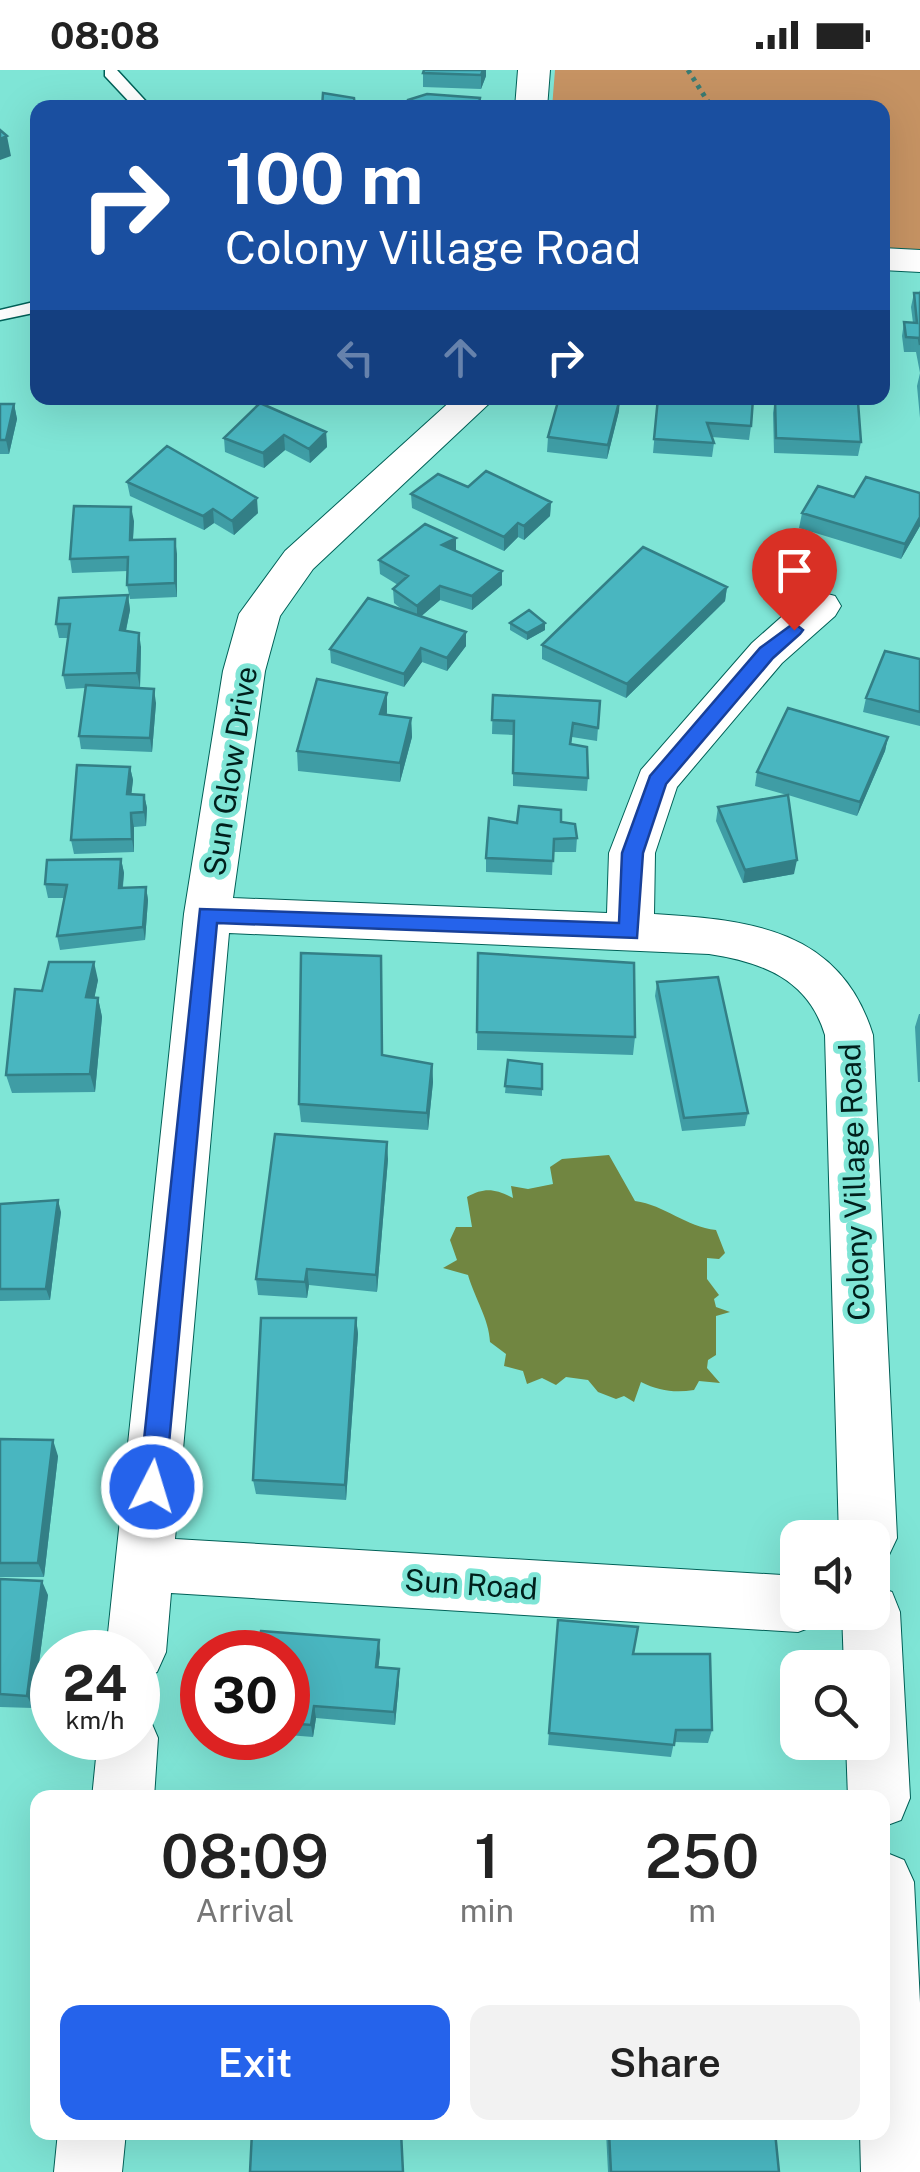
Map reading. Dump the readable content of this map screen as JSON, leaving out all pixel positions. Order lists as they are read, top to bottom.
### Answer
{
  "streets": {
    "street": ["Sun Glow Drive", "Colony Village Road", "Sun Road"]
  },
  "crossings": [
    ["Sun Glow Drive", "Colony Village Road"],
    ["Sun Glow Drive", "Sun Road"]
  ],
  "page": {
    "status": "08:08",
    "turn": ["100 m", "Colony Village Road"],
    "speed": "24 km/h",
    "limit": "30",
    "eta": [
      "08:09",
      "Arrival",
      "1",
      "min",
      "250",
      "m"
    ],
    "buttons": ["Exit", "Share"]
  }
}
